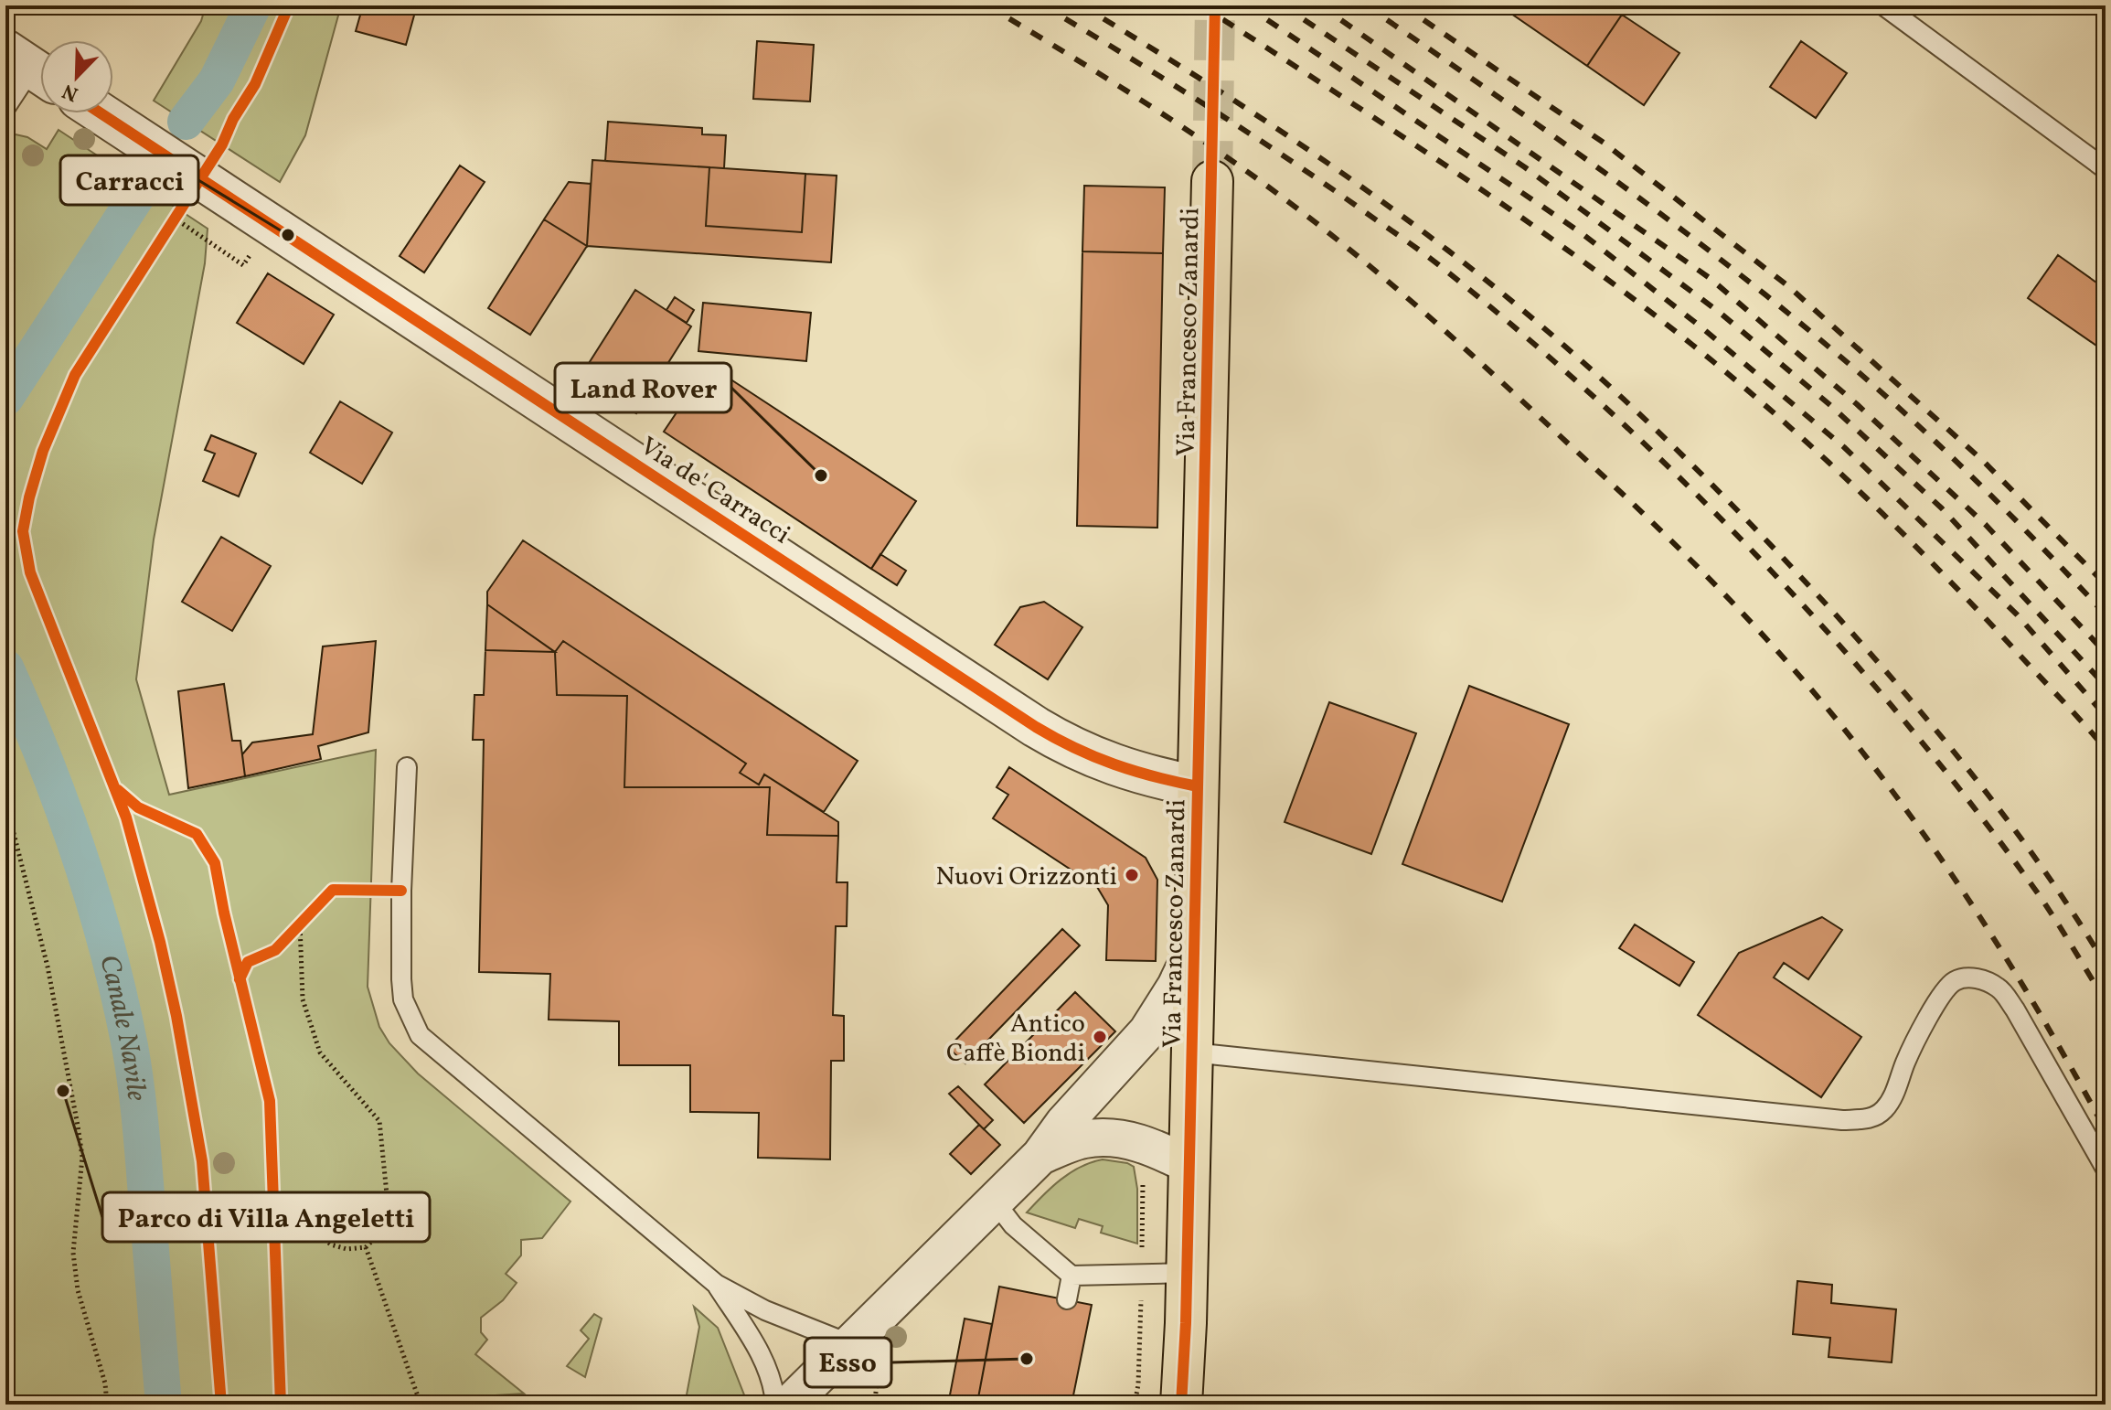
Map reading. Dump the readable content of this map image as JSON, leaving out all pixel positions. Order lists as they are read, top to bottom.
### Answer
{
  "streets": {
    "main road": ["Via Francesco Zanardi"],
    "street": ["Via de' Carracci"]
  },
  "crossings": [
    ["Via Francesco Zanardi", "Via de' Carracci"]
  ],
  "water": ["Canale Navile"],
  "places": [
    "Carracci",
    "Land Rover",
    "Nuovi Orizzonti",
    "Antico Caffè Biondi",
    "Parco di Villa Angeletti",
    "Esso"
  ],
  "north": "bottom left"
}
